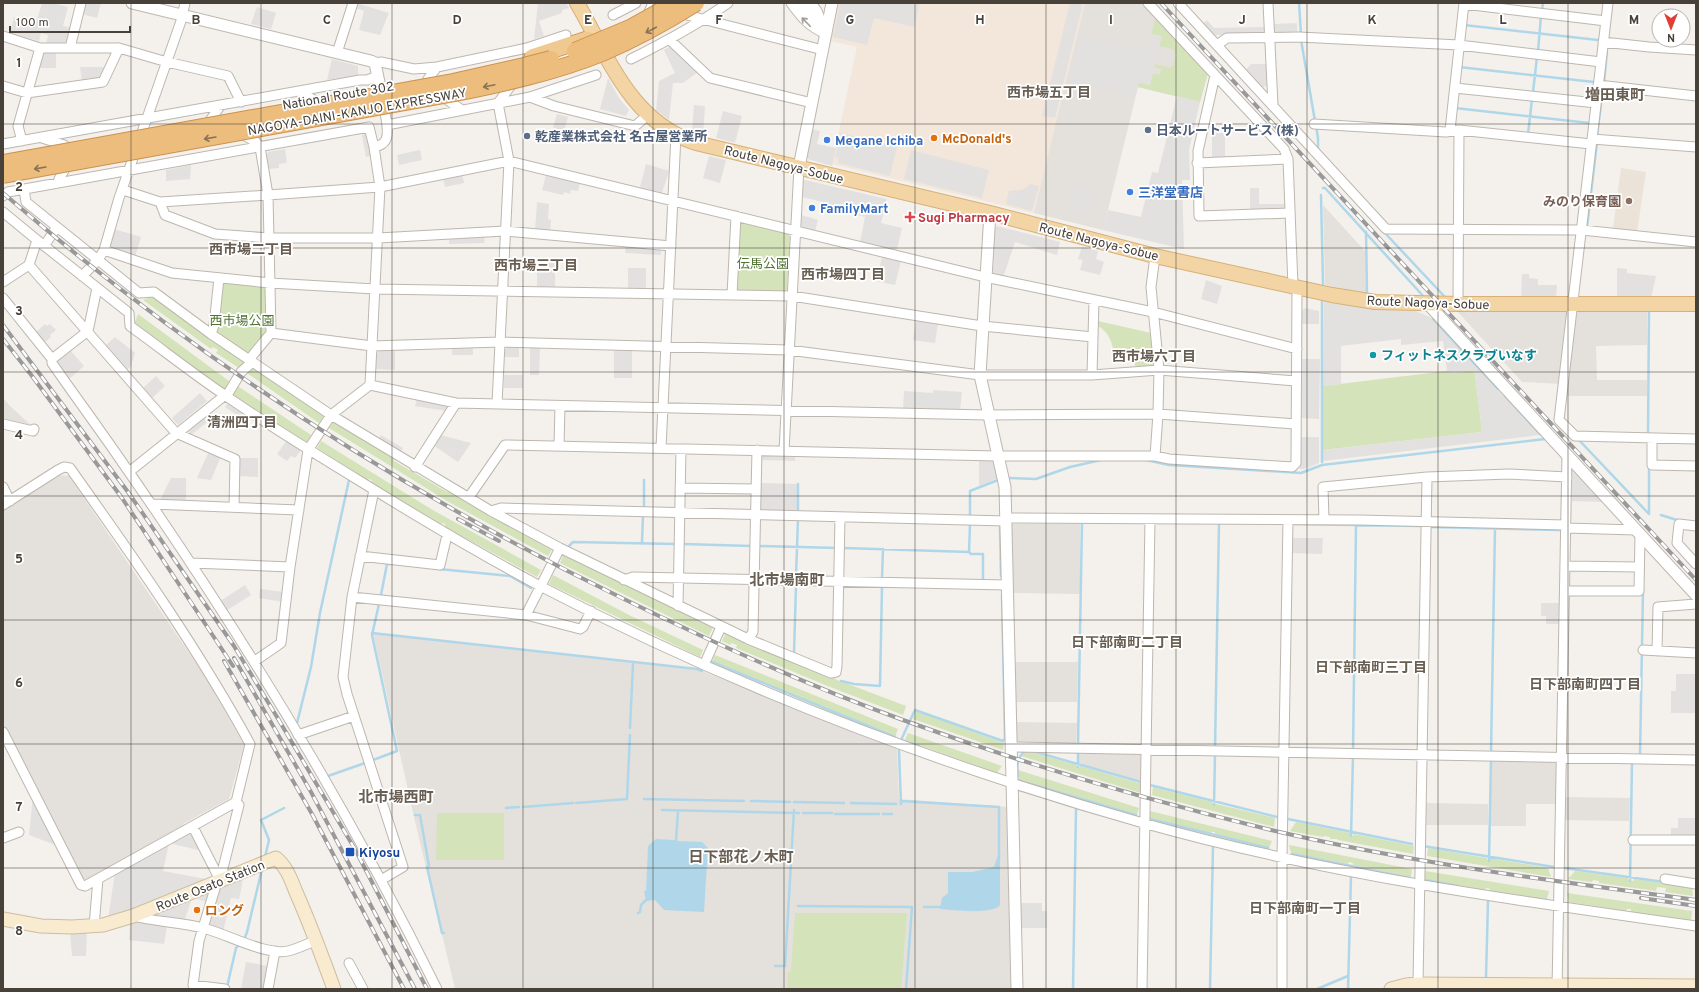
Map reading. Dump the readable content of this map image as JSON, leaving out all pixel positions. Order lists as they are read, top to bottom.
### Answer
{
  "streets": {
    "highway": ["National Route 302", "NAGOYA-DAINI-KANJO EXPRESSWAY"],
    "main road": ["Route Nagoya-Sobue", "Route Osato Station"]
  },
  "crossings": [
    ["National Route 302", "Route Nagoya-Sobue"]
  ],
  "districts": [
    "西市場五丁目",
    "増田東町",
    "西市場二丁目",
    "西市場三丁目",
    "西市場四丁目",
    "西市場六丁目",
    "清洲四丁目",
    "北市場南町",
    "日下部南町二丁目",
    "日下部南町三丁目",
    "日下部南町四丁目",
    "北市場西町",
    "日下部花ノ木町",
    "日下部南町一丁目"
  ],
  "parks": ["伝馬公園", "西市場公園"],
  "places": {
    "other": [
      "日本ルートサービス (株)",
      "乾産業株式会社 名古屋営業所",
      "McDonald's",
      "Megane Ichiba",
      "三洋堂書店",
      "みのり保育園",
      "FamilyMart",
      "フィットネスクラブいなす",
      "ロング"
    ],
    "health": ["Sugi Pharmacy"],
    "transit": ["Kiyosu"]
  },
  "scale_bar": "100 m",
  "north": "bottom",
  "grid": {
    "columns": [
      "B",
      "C",
      "D",
      "E",
      "F",
      "G",
      "H",
      "I",
      "J",
      "K",
      "L",
      "M"
    ],
    "rows": [
      "1",
      "2",
      "3",
      "4",
      "5",
      "6",
      "7",
      "8"
    ]
  }
}
